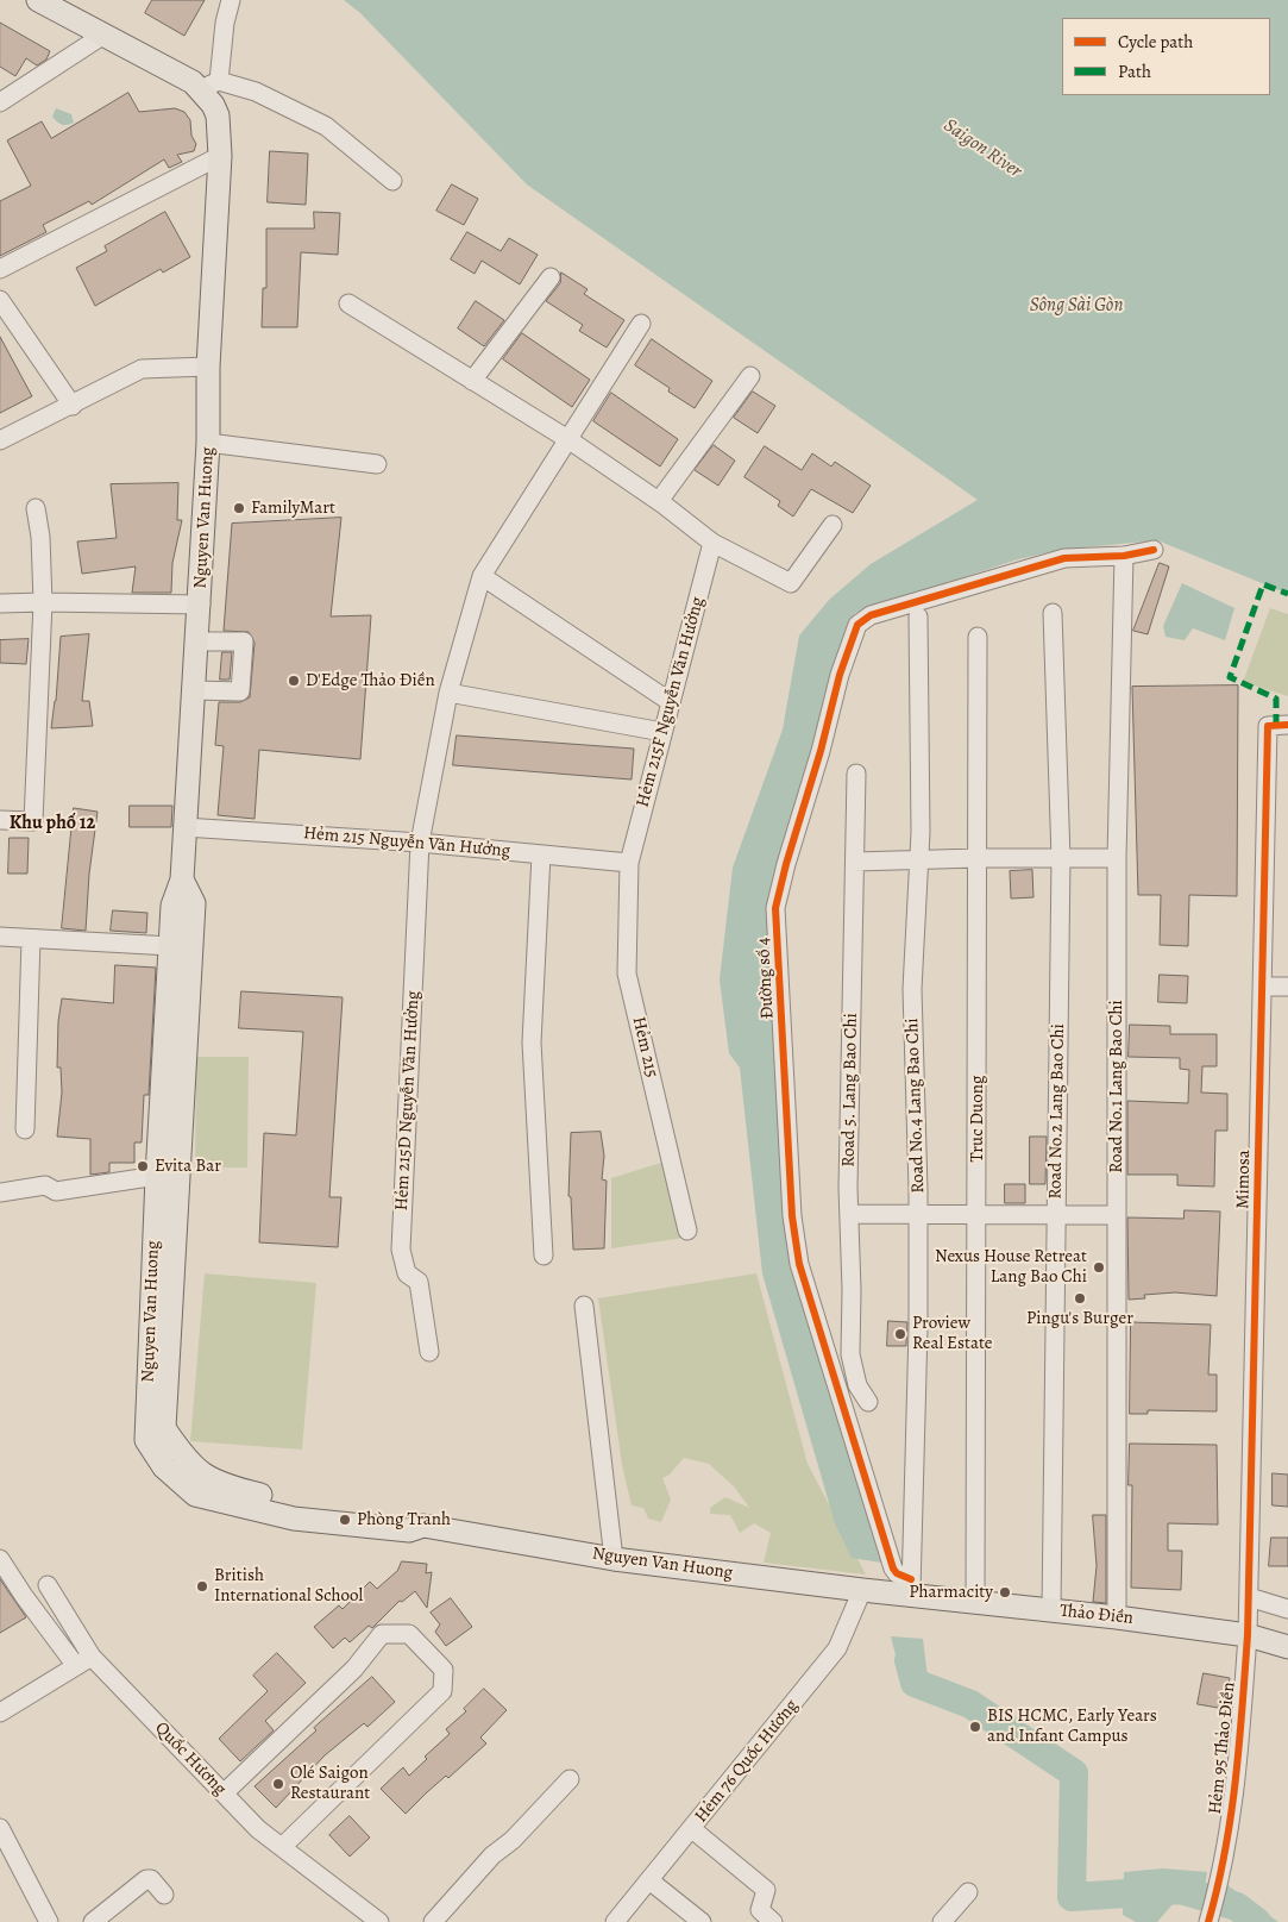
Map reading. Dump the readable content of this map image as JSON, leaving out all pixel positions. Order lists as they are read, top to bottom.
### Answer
{
  "streets": {
    "main road": ["Nguyen Van Huong", "Thảo Điền"],
    "street": [
      "Hẻm 215F Nguyễn Văn Hưởng",
      "Hẻm 215 Nguyễn Văn Hưởng",
      "Đường số 4",
      "Hẻm 215",
      "Road No.1 Lang Bao Chi",
      "Road 5. Lang Bao Chi",
      "Hẻm 215D Nguyễn Văn Hưởng",
      "Road No.4 Lang Bao Chi",
      "Road No.2 Lang Bao Chi",
      "Truc Duong",
      "Mimosa",
      "Hẻm 95 Thảo Điền",
      "Quốc Hương",
      "Hẻm 76 Quốc Hương"
    ]
  },
  "crossings": [
    ["Nguyen Van Huong", "Hẻm 215 Nguyễn Văn Hưởng"],
    ["Nguyen Van Huong", "Đường số 4"],
    ["Nguyen Van Huong", "Road No.4 Lang Bao Chi"],
    ["Nguyen Van Huong", "Thảo Điền"],
    ["Nguyen Van Huong", "Hẻm 76 Quốc Hương"],
    ["Hẻm 215F Nguyễn Văn Hưởng", "Hẻm 215 Nguyễn Văn Hưởng"],
    ["Hẻm 215F Nguyễn Văn Hưởng", "Hẻm 215"],
    ["Hẻm 215 Nguyễn Văn Hưởng", "Hẻm 215"],
    ["Hẻm 215 Nguyễn Văn Hưởng", "Hẻm 215D Nguyễn Văn Hưởng"],
    ["Đường số 4", "Road No.4 Lang Bao Chi"],
    ["Đường số 4", "Thảo Điền"],
    ["Road No.1 Lang Bao Chi", "Thảo Điền"],
    ["Road No.4 Lang Bao Chi", "Thảo Điền"],
    ["Road No.2 Lang Bao Chi", "Thảo Điền"],
    ["Truc Duong", "Thảo Điền"],
    ["Mimosa", "Thảo Điền"],
    ["Mimosa", "Hẻm 95 Thảo Điền"],
    ["Thảo Điền", "Hẻm 95 Thảo Điền"]
  ],
  "districts": ["Khu phố 12"],
  "water": ["Saigon River", "Sông Sài Gòn"],
  "places": [
    "FamilyMart",
    "D'Edge Thảo Điền",
    "Evita Bar",
    "Nexus House Retreat Lang Bao Chi",
    "Pingu's Burger",
    "Proview Real Estate",
    "Phòng Tranh",
    "British International School",
    "Pharmacity",
    "BIS HCMC, Early Years and Infant Campus",
    "Olé Saigon Restaurant"
  ],
  "legend": ["Cycle path", "Path"]
}
